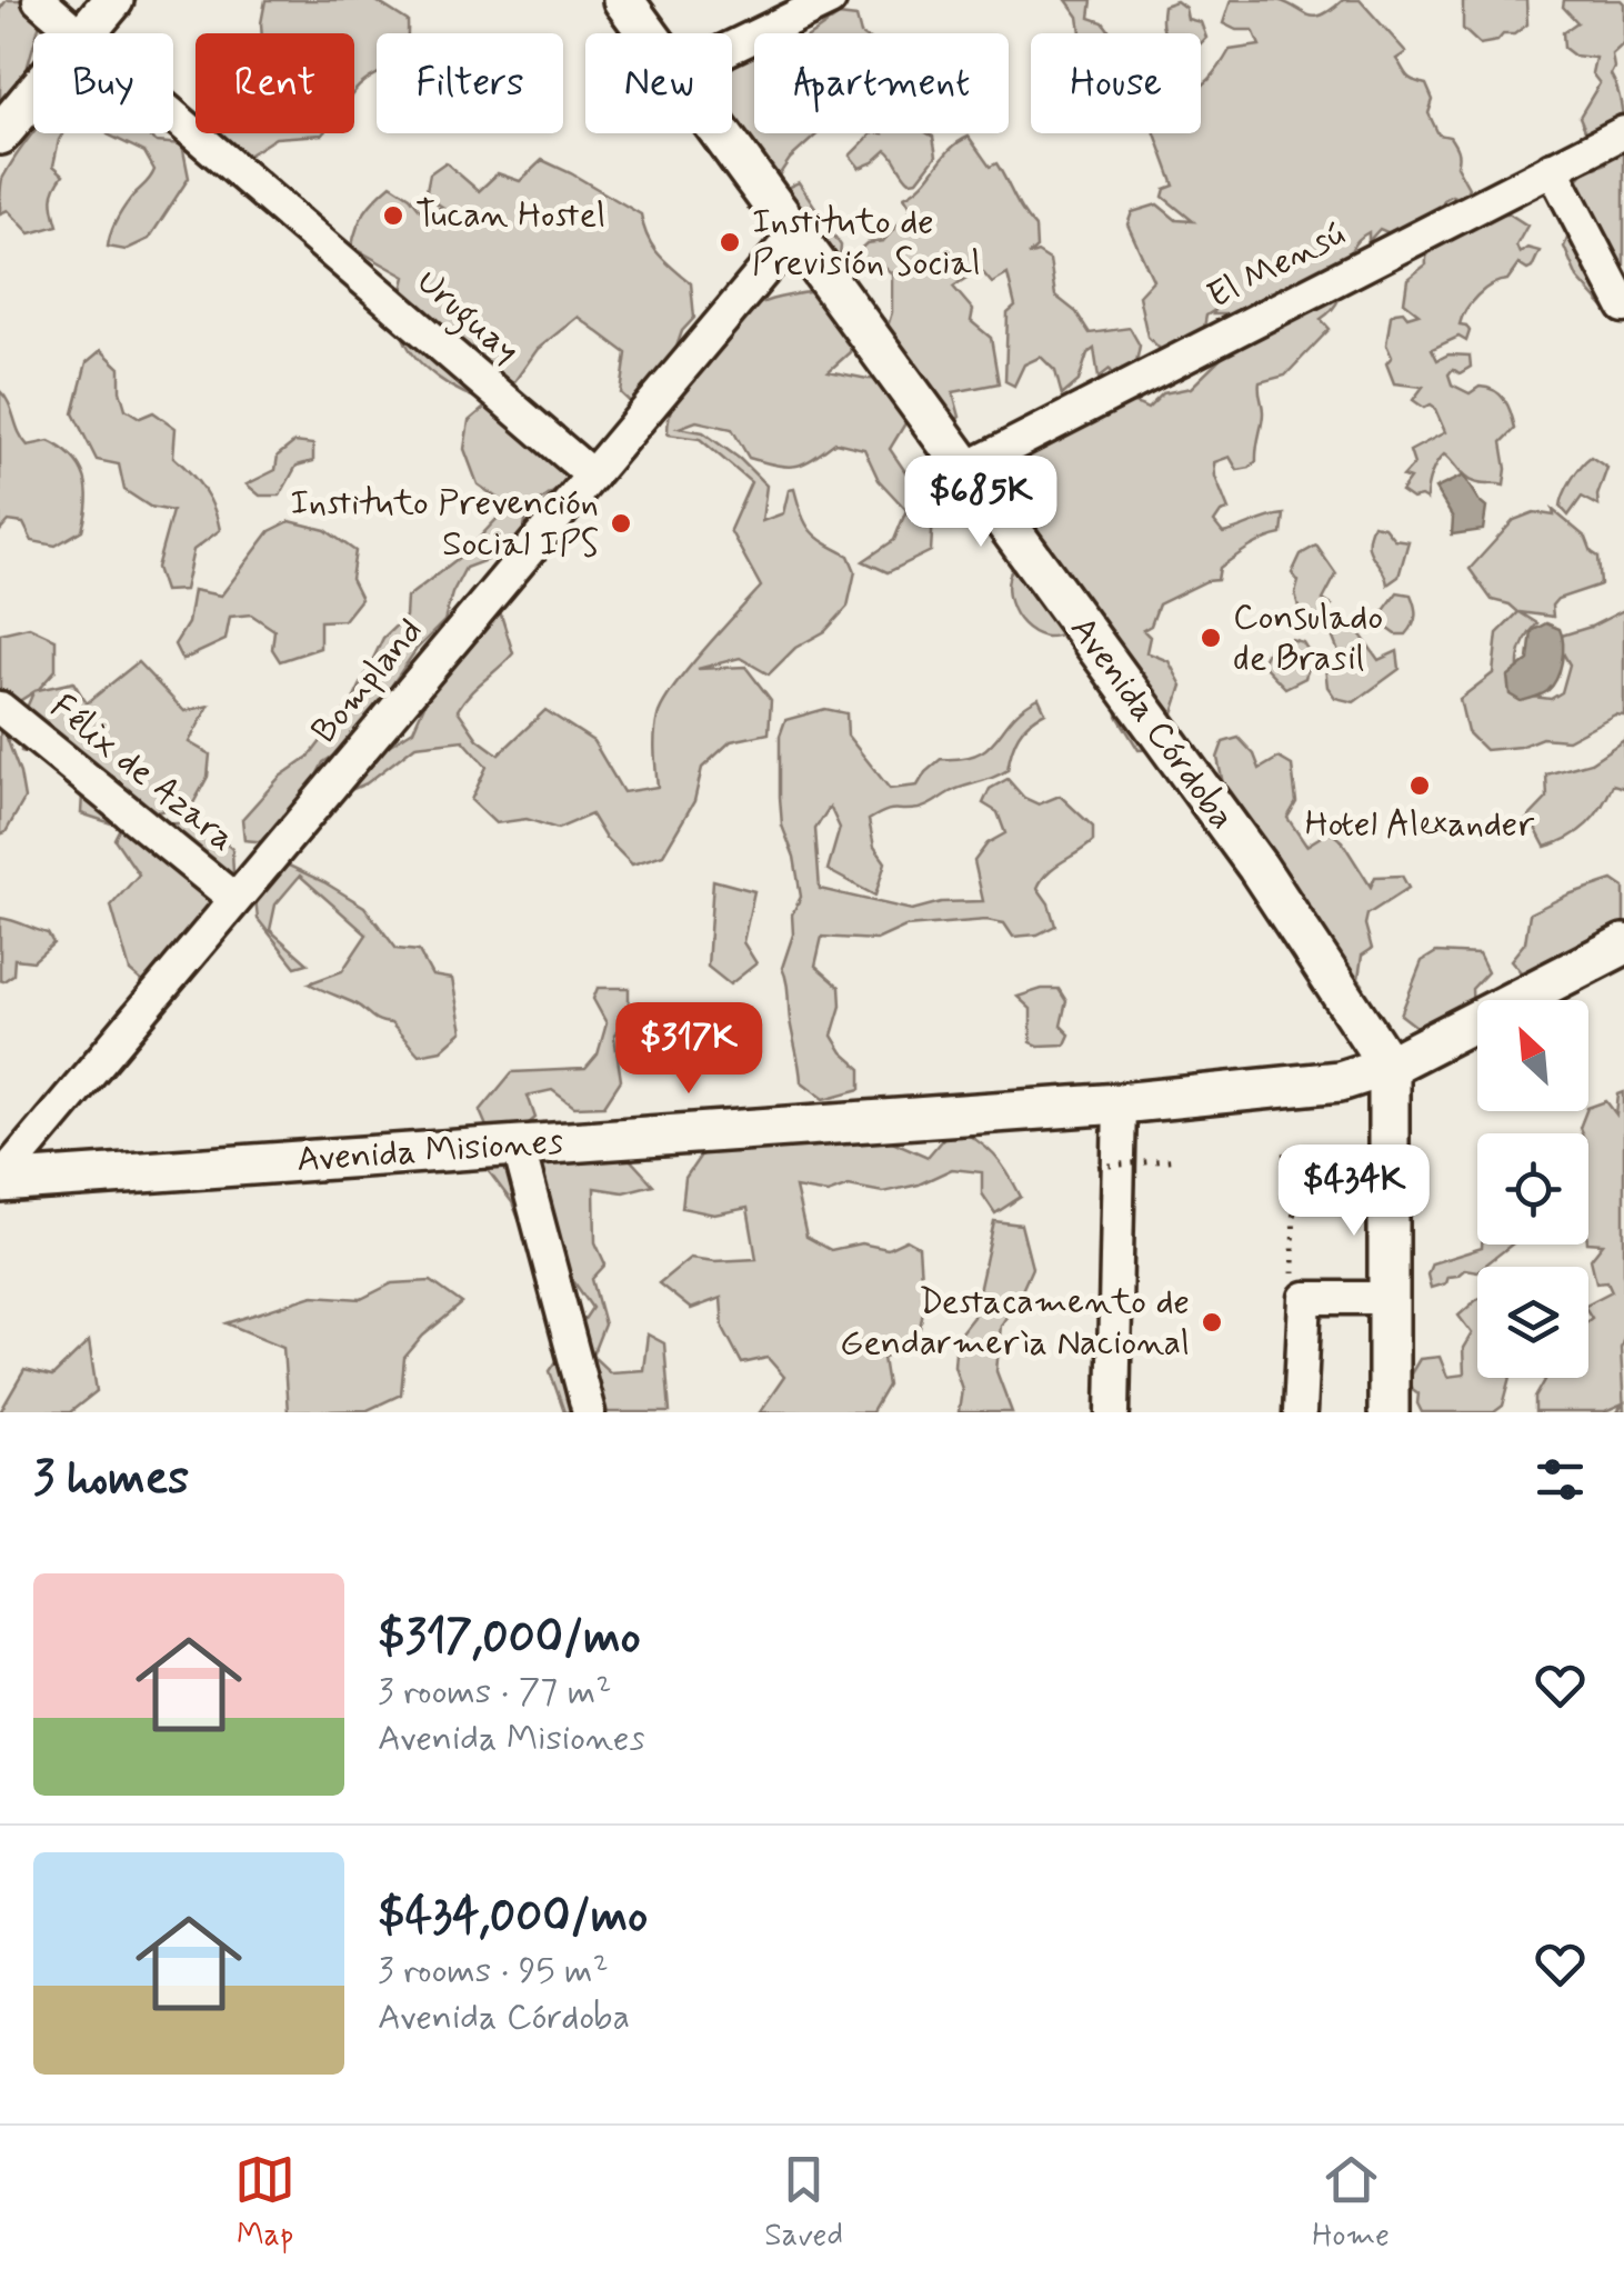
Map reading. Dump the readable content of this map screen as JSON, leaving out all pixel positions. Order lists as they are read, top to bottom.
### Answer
{
  "streets": {
    "main road": ["Avenida Córdoba", "Avenida Misiones"],
    "street": [
      "El Mensú",
      "Uruguay",
      "Bompland",
      "Félix de Azara"
    ]
  },
  "crossings": [
    ["El Mensú", "Avenida Córdoba"],
    ["Uruguay", "Bompland"],
    ["Bompland", "Avenida Córdoba"],
    ["Bompland", "Félix de Azara"],
    ["Bompland", "Avenida Misiones"],
    ["Avenida Córdoba", "Avenida Misiones"]
  ],
  "places": [
    "Tucan Hostel",
    "Instituto de Previsión Social",
    "Instituto Prevención Social IPS",
    "Consulado de Brasil",
    "Hotel Alexander",
    "Destacamento de Gendarmerìa Nacional"
  ],
  "north": "top left",
  "page": {
    "chip": [
      "Buy",
      "Rent",
      "Filters",
      "New",
      "Apartment",
      "House"
    ],
    "price": ["$685K", "$317K", "$434K"],
    "heading": "3 homes",
    "list": [
      {
        "name": "$317,000/mo",
        "note": "3 rooms · 77 m² · Avenida Misiones"
      },
      {
        "name": "$434,000/mo",
        "note": "3 rooms · 95 m² · Avenida Córdoba"
      }
    ],
    "tabs": ["Map", "Saved", "Home"]
  }
}
